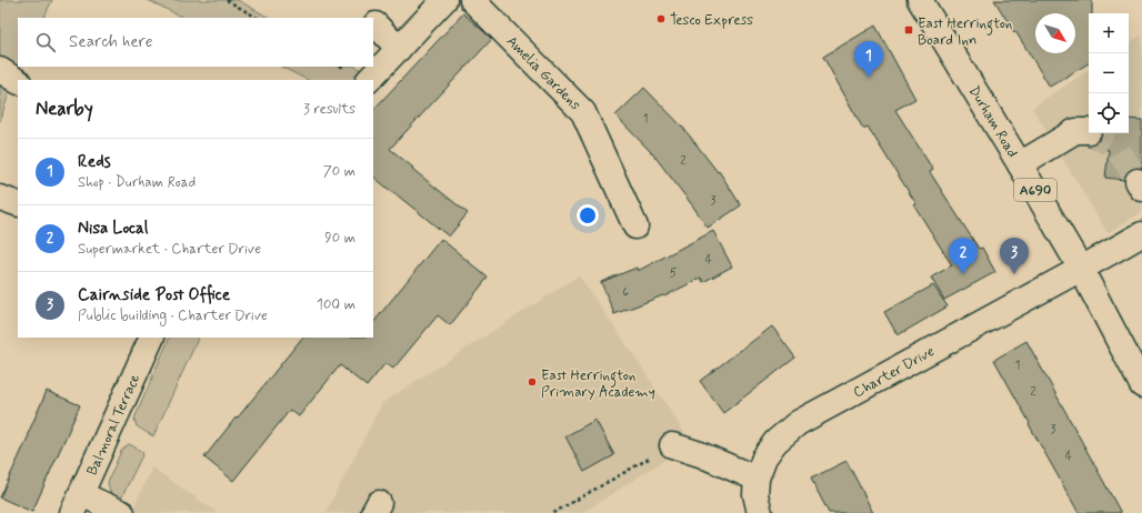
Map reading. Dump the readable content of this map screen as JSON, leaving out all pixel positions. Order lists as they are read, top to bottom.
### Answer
{
  "streets": {
    "main road": [
      "Amelia Gardens",
      "Durham Road",
      "A690",
      "Charter Drive",
      "Balmoral Terrace"
    ]
  },
  "crossings": [
    ["Durham Road", "Charter Drive"]
  ],
  "places": {
    "other": ["Tesco Express", "East Herrington Primary Academy"],
    "transit": ["East Herrington Board Inn"]
  },
  "house_numbers": [
    "1",
    "2",
    "3",
    "4",
    "5",
    "6",
    "1",
    "2",
    "3",
    "4"
  ],
  "north": "bottom right",
  "page": {
    "map_buttons": ["+", "−"],
    "search": "Search here",
    "pins": ["1", "2", "3"],
    "heading": ["Nearby", "3 results"],
    "list": [
      {
        "mark": "1",
        "name": "Reds",
        "note": "Shop · Durham Road",
        "value": "70 m"
      },
      {
        "mark": "2",
        "name": "Nisa Local",
        "note": "Supermarket · Charter Drive",
        "value": "90 m"
      },
      {
        "mark": "3",
        "name": "Cairnside Post Office",
        "note": "Public building · Charter Drive",
        "value": "100 m"
      }
    ]
  }
}
